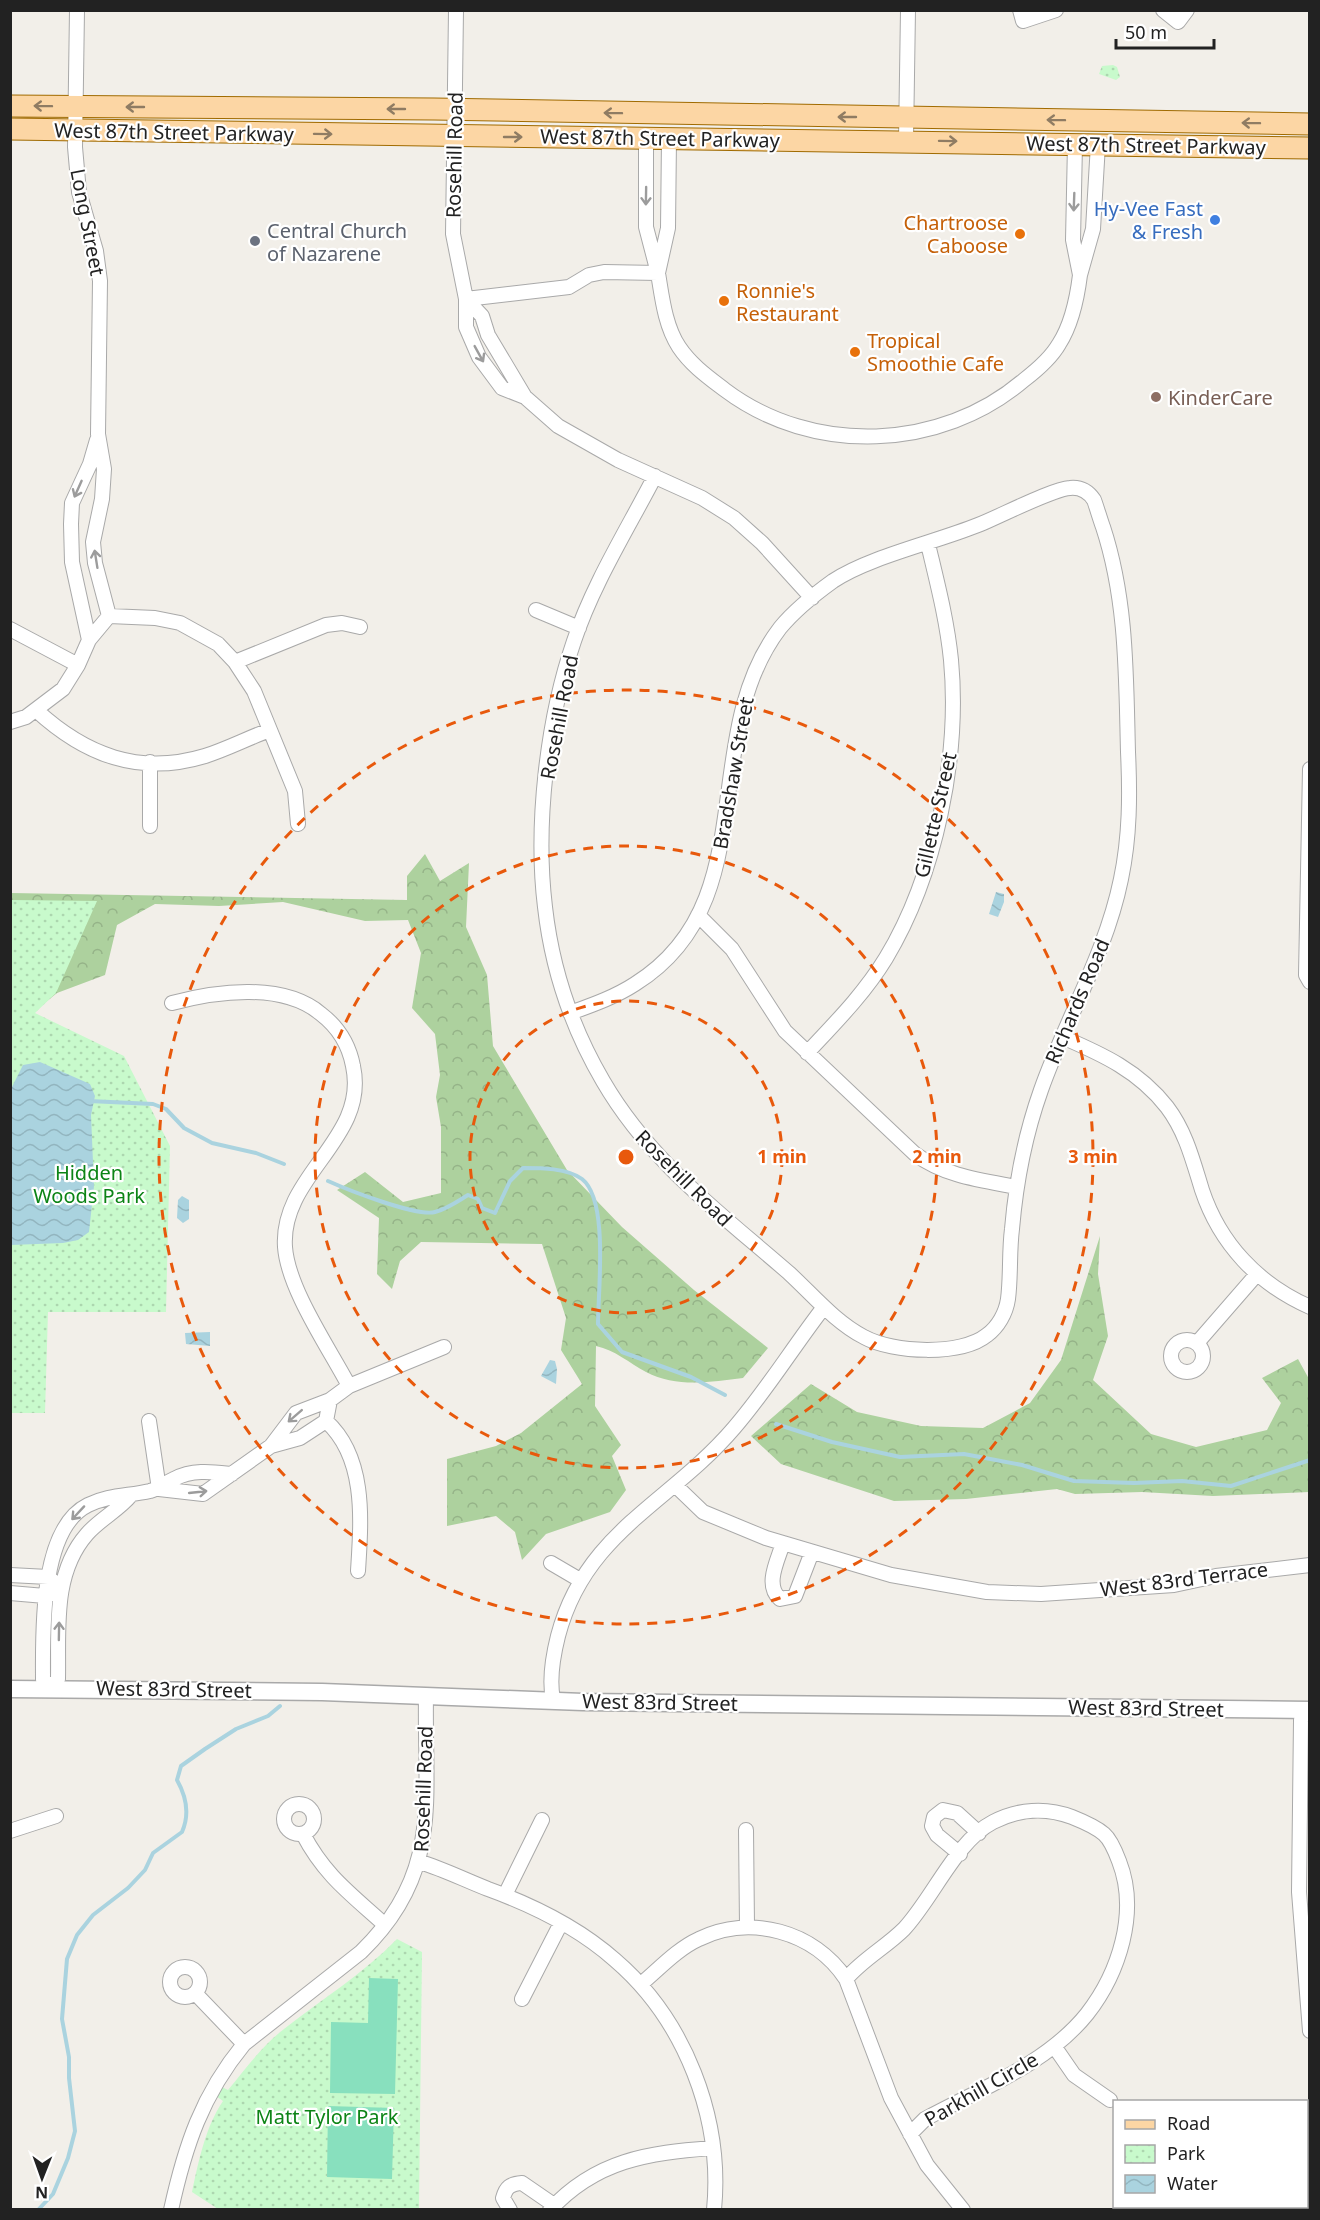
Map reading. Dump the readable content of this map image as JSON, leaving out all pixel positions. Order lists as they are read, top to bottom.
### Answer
{
  "streets": {
    "main road": ["West 87th Street Parkway"],
    "street": [
      "Rosehill Road",
      "Long Street",
      "Bradshaw Street",
      "Gillette Street",
      "Richards Road",
      "West 83rd Terrace",
      "West 83rd Street",
      "Parkhill Circle"
    ]
  },
  "crossings": [
    ["West 87th Street Parkway", "Rosehill Road"],
    ["West 87th Street Parkway", "Long Street"],
    ["Rosehill Road", "Bradshaw Street"],
    ["Rosehill Road", "Richards Road"],
    ["Rosehill Road", "West 83rd Street"],
    ["Bradshaw Street", "Gillette Street"],
    ["Bradshaw Street", "Richards Road"]
  ],
  "parks": ["Hidden Woods Park", "Matt Tylor Park"],
  "places": [
    "Hy-Vee Fast & Fresh",
    "Chartroose Caboose",
    "Central Church of Nazarene",
    "Ronnie's Restaurant",
    "Tropical Smoothie Cafe",
    "KinderCare"
  ],
  "legend": ["Road", "Park", "Water"],
  "scale_bar": "50 m",
  "north": "bottom",
  "rings": ["1 min", "2 min", "3 min"]
}
